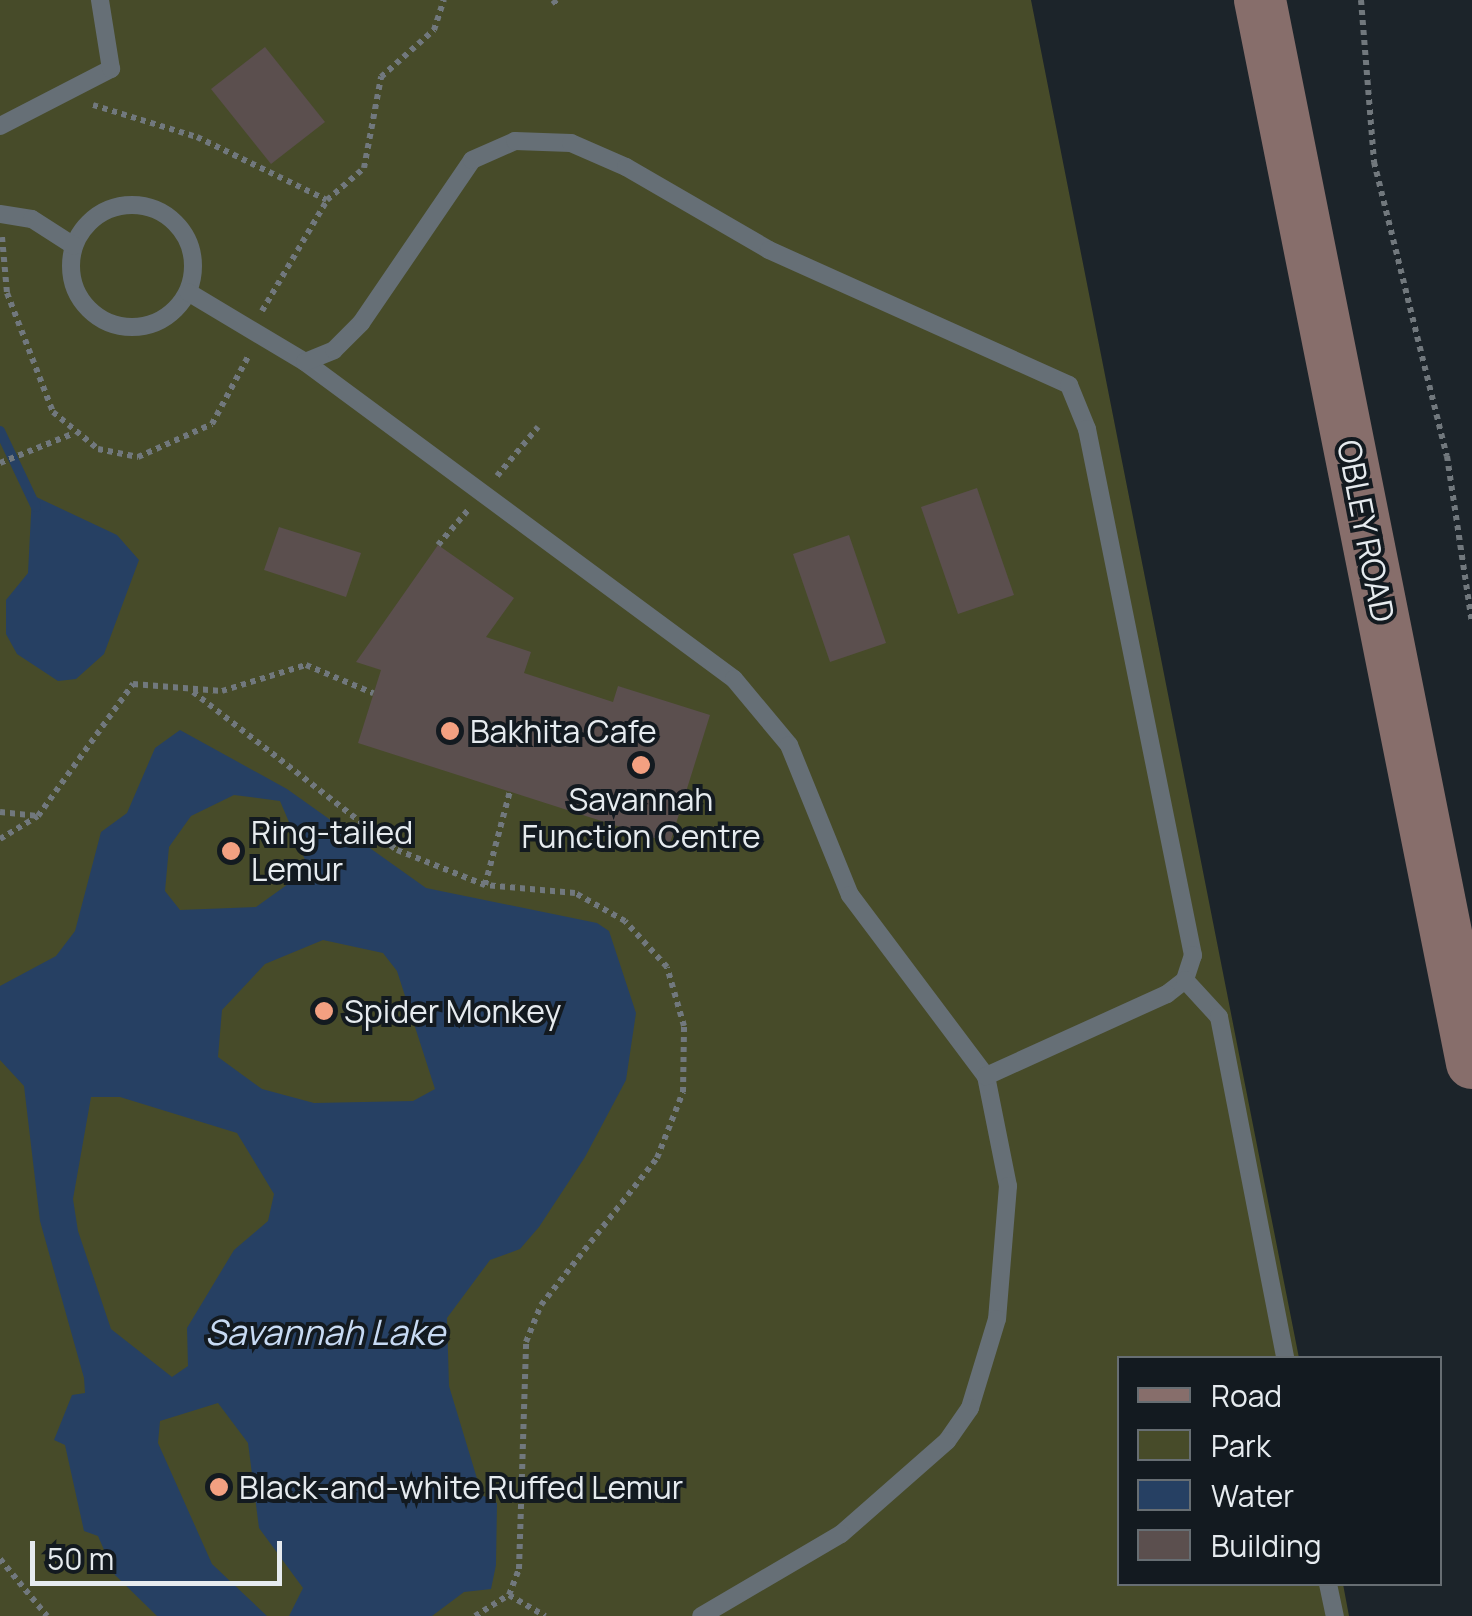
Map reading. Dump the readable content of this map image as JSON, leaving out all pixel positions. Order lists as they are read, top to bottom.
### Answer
{
  "streets": {
    "street": ["OBLEY ROAD"]
  },
  "water": ["Savannah Lake"],
  "places": [
    "Bakhita Cafe",
    "Savannah Function Centre",
    "Ring-tailed Lemur",
    "Spider Monkey",
    "Black-and-white Ruffed Lemur"
  ],
  "legend": [
    "Road",
    "Park",
    "Water",
    "Building"
  ],
  "scale_bar": "50 m"
}
